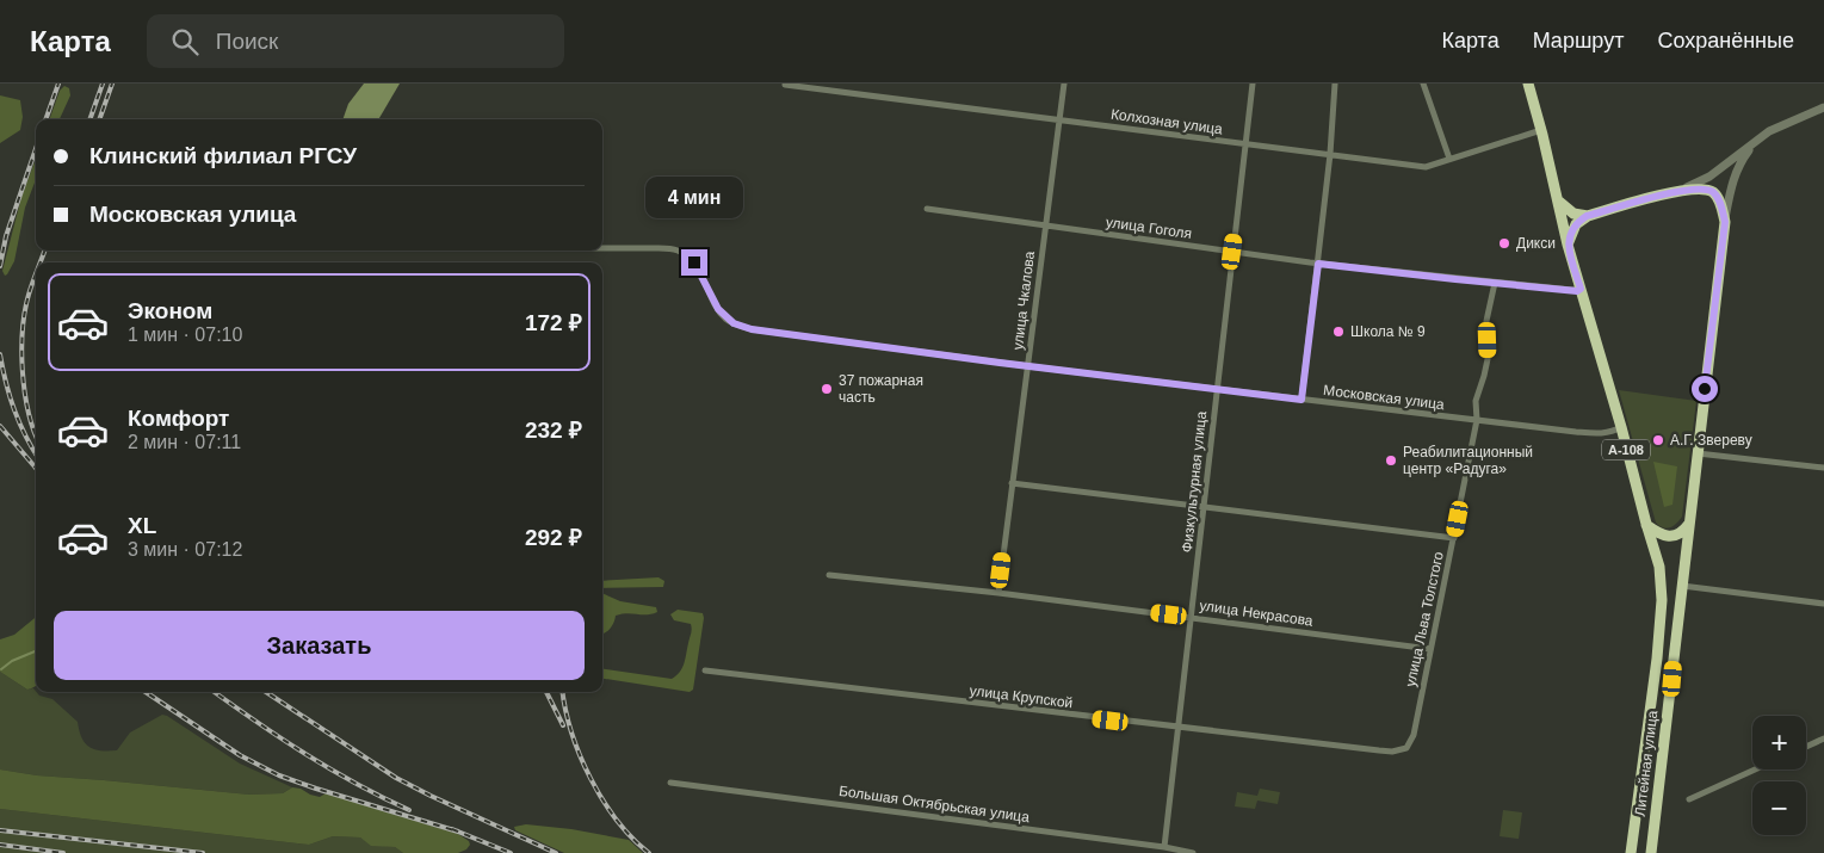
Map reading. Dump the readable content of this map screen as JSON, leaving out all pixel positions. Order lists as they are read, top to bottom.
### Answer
{
  "streets": {
    "highway": ["А-108", "Литейная улица"],
    "street": [
      "Колхозная улица",
      "улица Гоголя",
      "улица Чкалова",
      "Московская улица",
      "Физкультурная улица",
      "улица Некрасова",
      "улица Льва Толстого",
      "улица Крупской",
      "Большая Октябрьская улица"
    ]
  },
  "crossings": [
    ["Колхозная улица", "улица Чкалова"],
    ["Колхозная улица", "А-108"],
    ["Колхозная улица", "Физкультурная улица"],
    ["улица Гоголя", "улица Чкалова"],
    ["улица Гоголя", "А-108"],
    ["улица Гоголя", "Физкультурная улица"],
    ["улица Гоголя", "улица Льва Толстого"],
    ["улица Чкалова", "Московская улица"],
    ["улица Чкалова", "улица Некрасова"],
    ["Московская улица", "А-108"],
    ["Московская улица", "Физкультурная улица"],
    ["Московская улица", "улица Льва Толстого"],
    ["Физкультурная улица", "улица Некрасова"],
    ["Физкультурная улица", "улица Крупской"],
    ["Физкультурная улица", "Большая Октябрьская улица"],
    ["улица Некрасова", "улица Льва Толстого"],
    ["улица Льва Толстого", "улица Крупской"]
  ],
  "places": [
    "Дикси",
    "Школа № 9",
    "37 пожарная часть",
    "А.Г. Звереву",
    "Реабилитационный центр «Радуга»"
  ],
  "page": {
    "header": "Карта",
    "search": "Поиск",
    "nav": ["Карта", "Маршрут", "Сохранённые"],
    "banner": ["Клинский филиал РГСУ", "Московская улица"],
    "bubble": "4 мин",
    "list": [
      {
        "name": "Эконом",
        "note": "1 мин · 07:10",
        "value": "172 ₽"
      },
      {
        "name": "Комфорт",
        "note": "2 мин · 07:11",
        "value": "232 ₽"
      },
      {
        "name": "XL",
        "note": "3 мин · 07:12",
        "value": "292 ₽"
      }
    ],
    "buttons": "Заказать",
    "map_buttons": ["+", "−"]
  }
}
